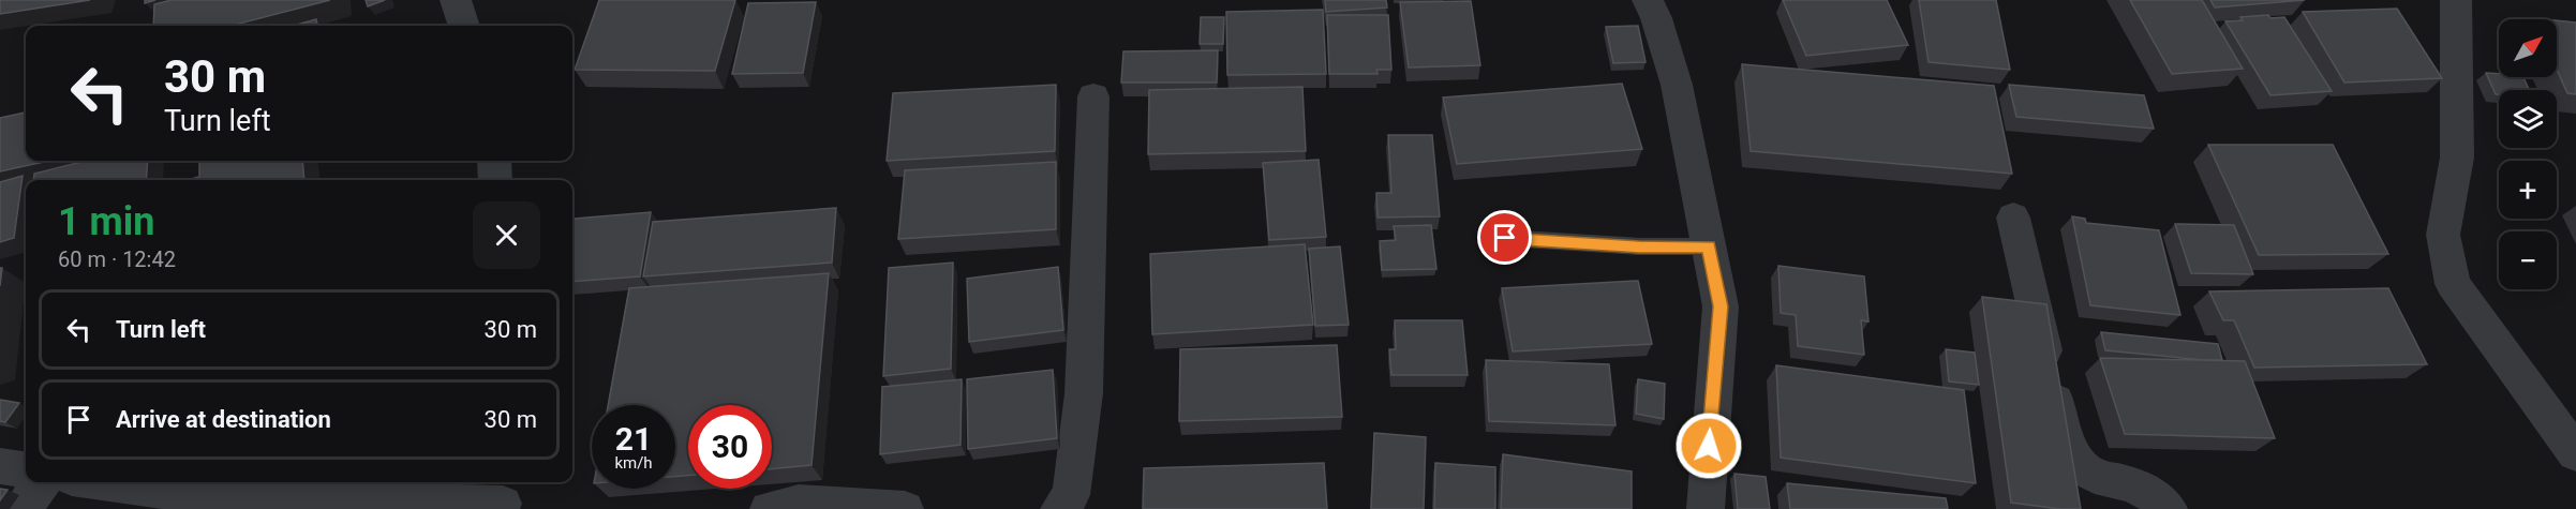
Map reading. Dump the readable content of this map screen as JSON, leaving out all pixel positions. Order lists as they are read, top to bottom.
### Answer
{
  "north": "top right",
  "page": {
    "map_buttons": ["+", "−"],
    "turn": ["30 m", "Turn left"],
    "heading": ["1 min", "60 m · 12:42"],
    "list": [
      {
        "name": "Turn left",
        "value": "30 m"
      },
      {
        "name": "Arrive at destination",
        "value": "30 m"
      }
    ],
    "speed": "21 km/h",
    "limit": "30"
  }
}
